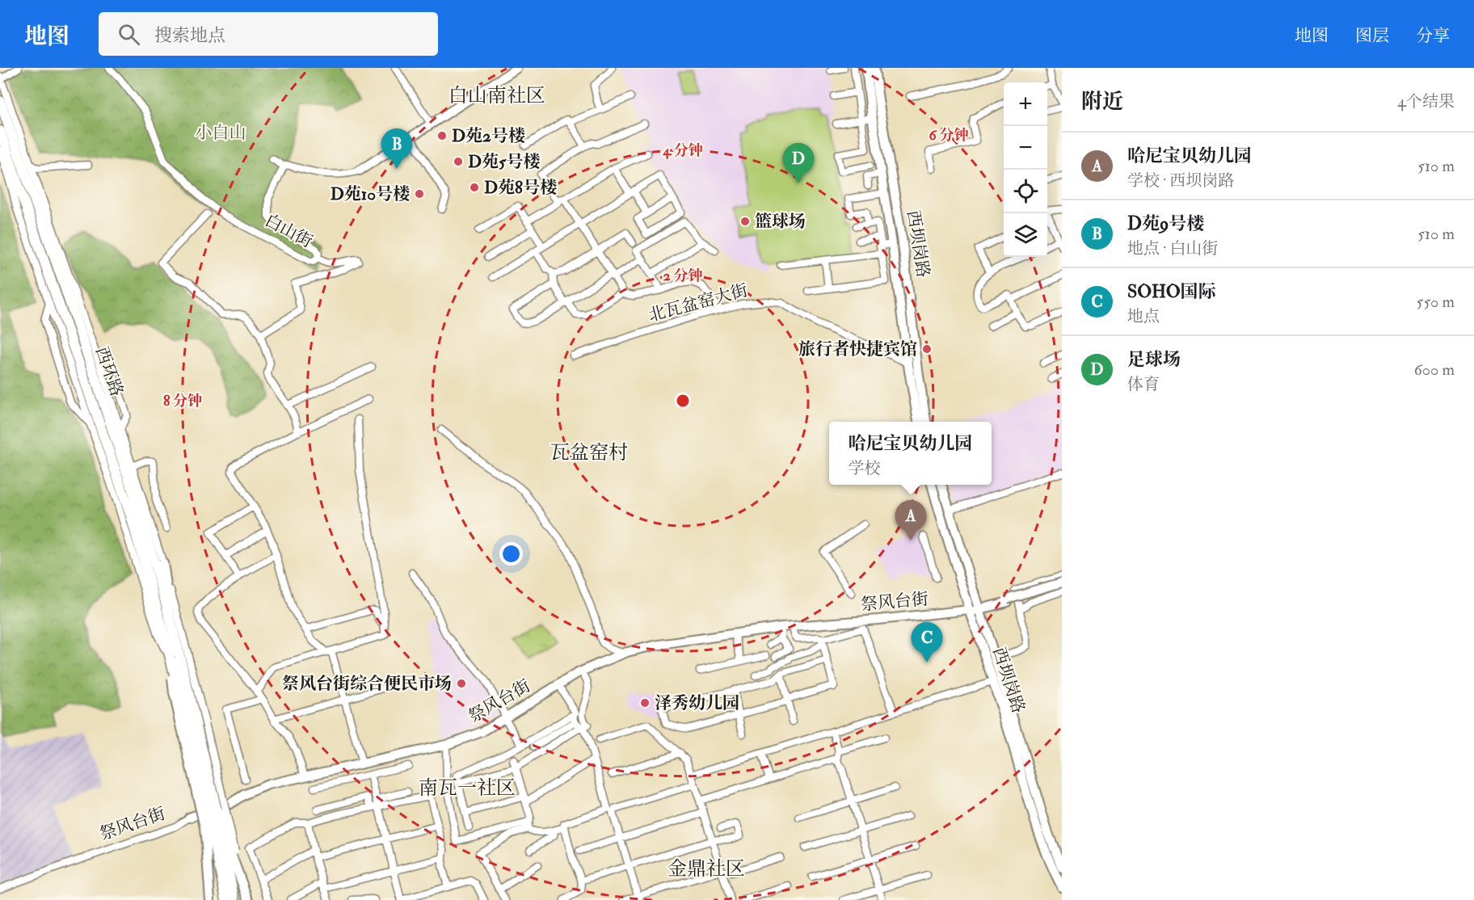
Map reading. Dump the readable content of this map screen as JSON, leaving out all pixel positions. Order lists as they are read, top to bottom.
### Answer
{
  "streets": {
    "highway": ["西环路"],
    "main road": ["西坝岗路", "祭风台街"],
    "street": ["白山街", "北瓦盆窑大街"]
  },
  "crossings": [
    ["西坝岗路", "北瓦盆窑大街"],
    ["西坝岗路", "祭风台街"]
  ],
  "districts": [
    "白山南社区",
    "瓦盆窑村",
    "南瓦一社区",
    "金鼎社区"
  ],
  "parks": ["小白山"],
  "places": [
    "D苑2号楼",
    "D苑5号楼",
    "D苑8号楼",
    "D苑10号楼",
    "篮球场",
    "旅行者快捷宾馆",
    "祭风台街综合便民市场",
    "泽秀幼儿园"
  ],
  "page": {
    "header": "地图",
    "search": "搜索地点",
    "nav": ["地图", "图层", "分享"],
    "heading": ["附近", "4个结果"],
    "map_buttons": ["+", "−"],
    "pins": [
      "B",
      "D",
      "A",
      "C"
    ],
    "list": [
      {
        "mark": "A",
        "name": "哈尼宝贝幼儿园",
        "note": "学校 · 西坝岗路",
        "value": "510 m"
      },
      {
        "mark": "B",
        "name": "D苑9号楼",
        "note": "地点 · 白山街",
        "value": "510 m"
      },
      {
        "mark": "C",
        "name": "SOHO国际",
        "note": "地点",
        "value": "550 m"
      },
      {
        "mark": "D",
        "name": "足球场",
        "note": "体育",
        "value": "600 m"
      }
    ],
    "popup": ["哈尼宝贝幼儿园", "学校"]
  },
  "rings": [
    "6 分钟",
    "4 分钟",
    "2 分钟",
    "8 分钟"
  ]
}
